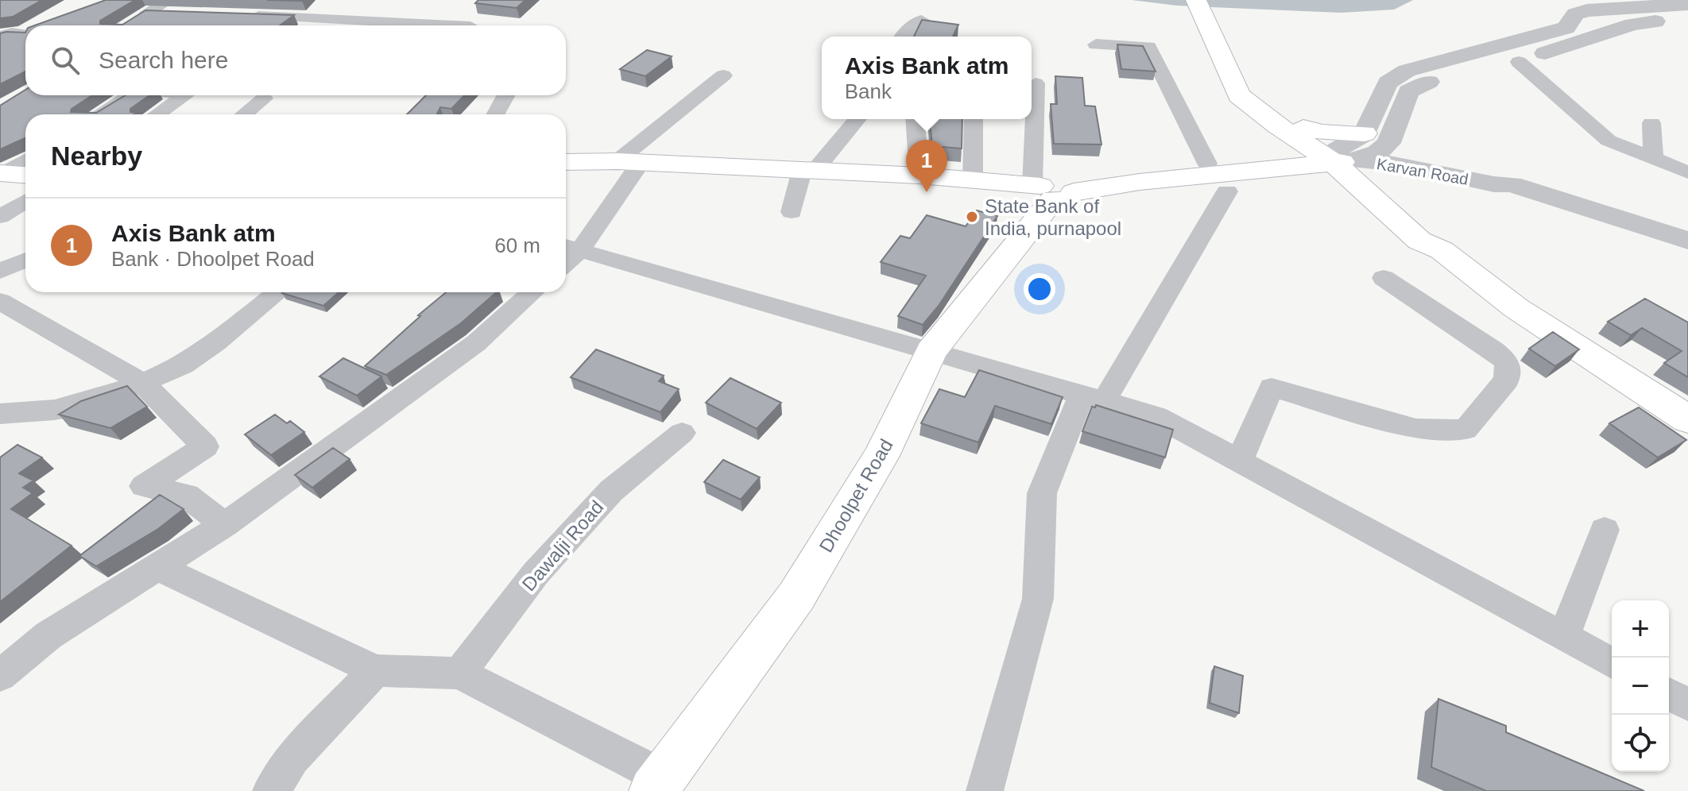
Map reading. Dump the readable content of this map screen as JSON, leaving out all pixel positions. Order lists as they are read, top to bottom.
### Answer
{
  "streets": {
    "main road": ["Karvan Road", "Dhoolpet Road"],
    "street": ["Dawalji Road"]
  },
  "crossings": [
    ["Karvan Road", "Dhoolpet Road"]
  ],
  "places": ["State Bank of India, purnapool"],
  "page": {
    "search": "Search here",
    "popup": ["Axis Bank atm", "Bank"],
    "heading": "Nearby",
    "pins": "1",
    "list": [
      {
        "mark": "1",
        "name": "Axis Bank atm",
        "note": "Bank · Dhoolpet Road",
        "value": "60 m"
      }
    ],
    "map_buttons": ["+", "−"]
  }
}
